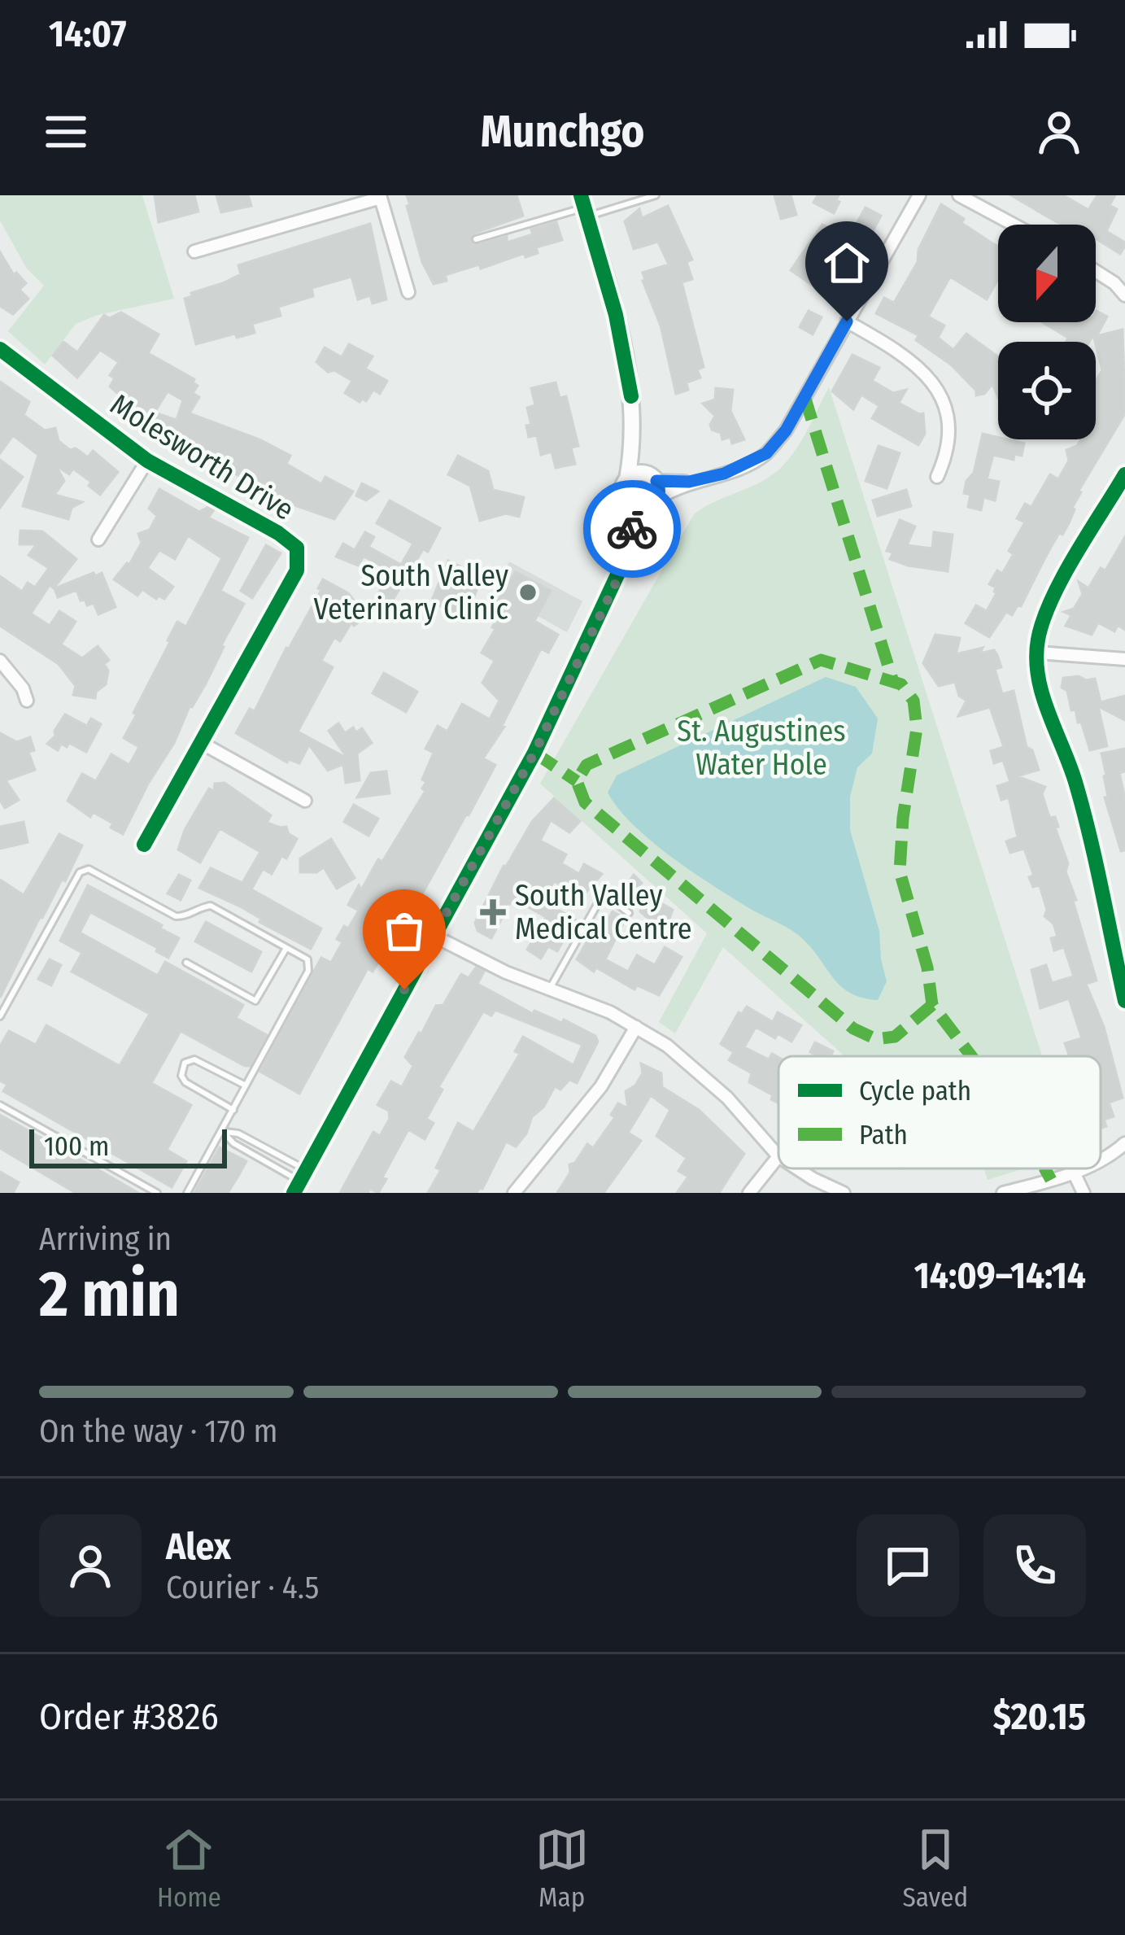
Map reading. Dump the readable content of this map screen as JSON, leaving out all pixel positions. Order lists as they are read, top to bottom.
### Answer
{
  "streets": {
    "street": ["Molesworth Drive"]
  },
  "parks": ["St. Augustines Water Hole"],
  "places": {
    "other": ["South Valley Veterinary Clinic"],
    "health": ["South Valley Medical Centre"]
  },
  "legend": ["Cycle path", "Path"],
  "scale_bar": "100 m",
  "north": "bottom",
  "page": {
    "status": "14:07",
    "header": "Munchgo",
    "scale": "100 m",
    "heading": ["2 min", "Arriving in", "14:09–14:14"],
    "panel": [
      "Alex",
      "Courier · 4.5",
      "Order #3826",
      "$20.15"
    ],
    "bar": "On the way · 170 m",
    "tabs": ["Home", "Map", "Saved"]
  }
}
